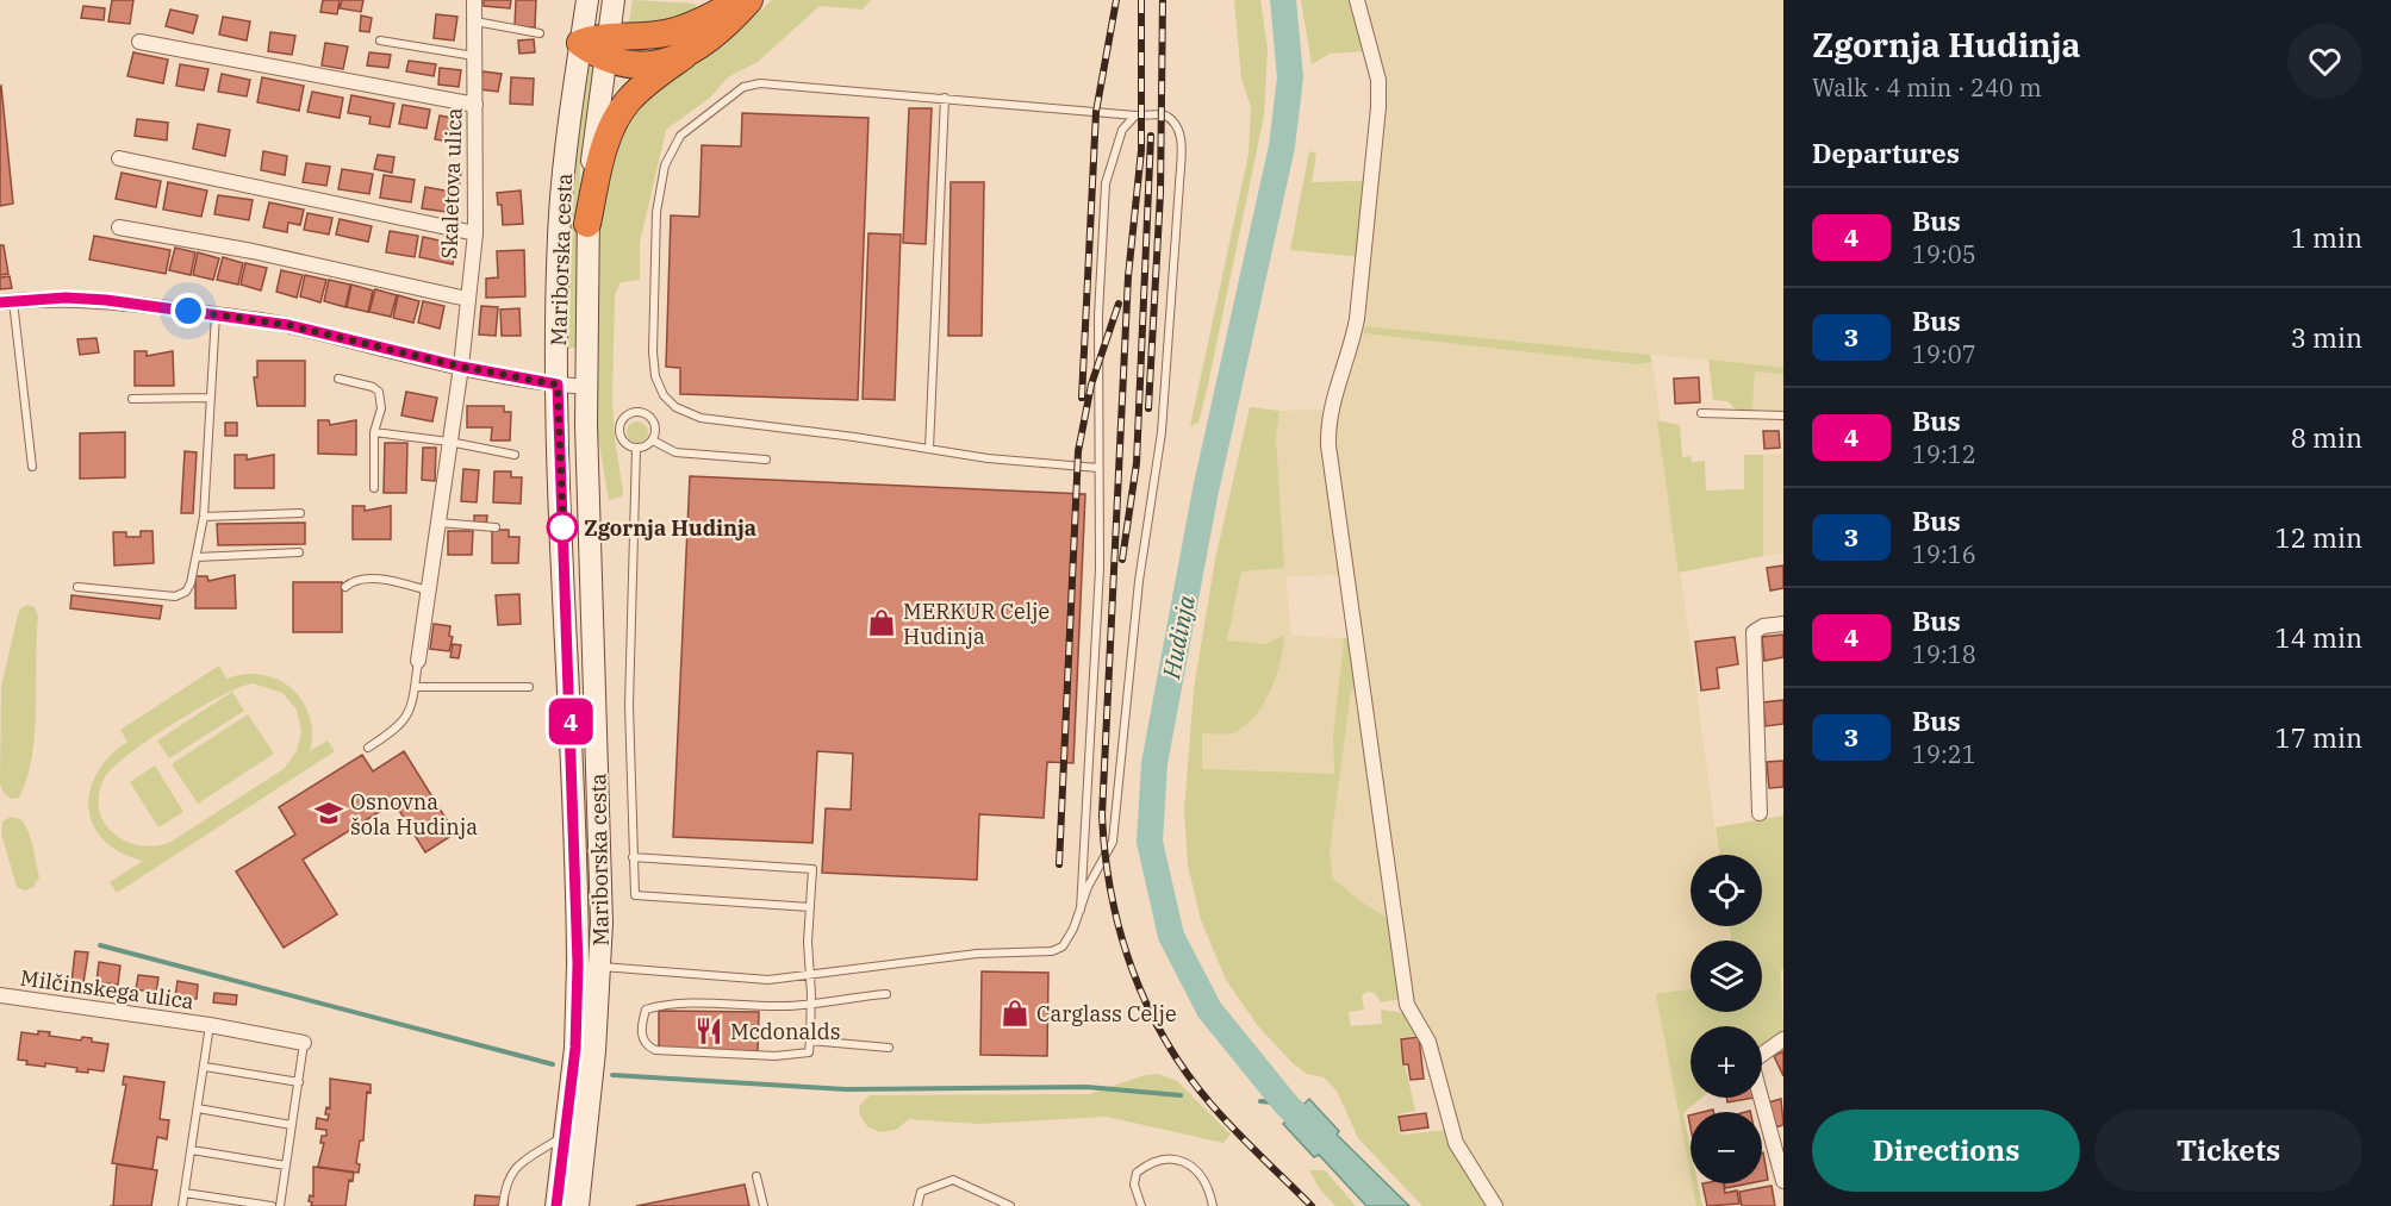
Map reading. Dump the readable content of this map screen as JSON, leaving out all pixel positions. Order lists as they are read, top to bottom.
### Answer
{
  "streets": {
    "main road": ["Mariborska cesta"],
    "street": ["Skaletova ulica", "Milčinskega ulica"]
  },
  "water": ["Hudinja"],
  "places": {
    "other": ["Zgornja Hudinja"],
    "shop": ["MERKUR Celje Hudinja", "Carglass Celje"],
    "school or university": ["Osnovna šola Hudinja"],
    "restaurant": ["Mcdonalds"]
  },
  "lines": ["bus line 4"],
  "page": {
    "on_map": "4",
    "heading": [
      ["Zgornja Hudinja", "Walk · 4 min · 240 m"],
      "Departures"
    ],
    "list": [
      {
        "mark": "4",
        "name": "Bus",
        "note": "19:05",
        "value": "1 min"
      },
      {
        "mark": "3",
        "name": "Bus",
        "note": "19:07",
        "value": "3 min"
      },
      {
        "mark": "4",
        "name": "Bus",
        "note": "19:12",
        "value": "8 min"
      },
      {
        "mark": "3",
        "name": "Bus",
        "note": "19:16",
        "value": "12 min"
      },
      {
        "mark": "4",
        "name": "Bus",
        "note": "19:18",
        "value": "14 min"
      },
      {
        "mark": "3",
        "name": "Bus",
        "note": "19:21",
        "value": "17 min"
      }
    ],
    "map_buttons": ["+", "−"],
    "buttons": ["Directions", "Tickets"]
  }
}
